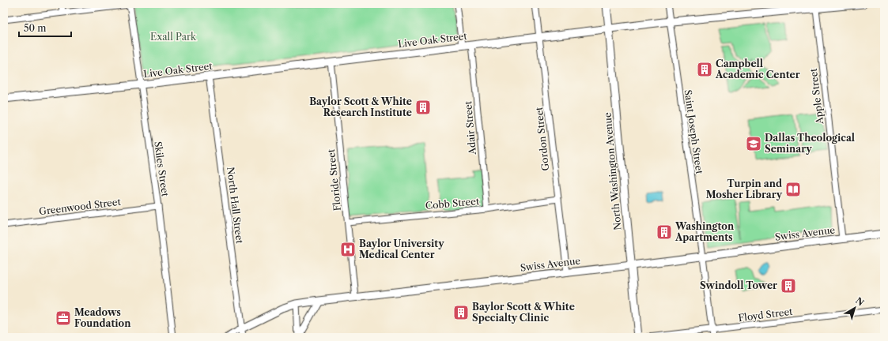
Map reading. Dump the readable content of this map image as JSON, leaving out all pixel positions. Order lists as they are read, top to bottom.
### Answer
{
  "streets": {
    "street": [
      "Live Oak Street",
      "Apple Street",
      "Adair Street",
      "Saint Joseph Street",
      "Gordon Street",
      "Skiles Street",
      "North Washington Avenue",
      "Floride Street",
      "Cobb Street",
      "North Hall Street",
      "Greenwood Street",
      "Swiss Avenue",
      "Floyd Street"
    ]
  },
  "crossings": [
    ["Live Oak Street", "Apple Street"],
    ["Live Oak Street", "Adair Street"],
    ["Live Oak Street", "Saint Joseph Street"],
    ["Live Oak Street", "Gordon Street"],
    ["Live Oak Street", "Skiles Street"],
    ["Live Oak Street", "North Washington Avenue"],
    ["Live Oak Street", "Floride Street"],
    ["Live Oak Street", "North Hall Street"],
    ["Apple Street", "Swiss Avenue"],
    ["Adair Street", "Cobb Street"],
    ["Saint Joseph Street", "Swiss Avenue"],
    ["Saint Joseph Street", "Floyd Street"],
    ["Gordon Street", "Cobb Street"],
    ["Gordon Street", "Swiss Avenue"],
    ["Skiles Street", "Greenwood Street"],
    ["North Washington Avenue", "Swiss Avenue"],
    ["Floride Street", "Cobb Street"],
    ["Floride Street", "Swiss Avenue"],
    ["North Hall Street", "Swiss Avenue"]
  ],
  "parks": ["Exall Park"],
  "places": {
    "building": [
      "Campbell Academic Center",
      "Baylor Scott & White Research Institute",
      "Washington Apartments",
      "Swindoll Tower",
      "Baylor Scott & White Specialty Clinic"
    ],
    "school or university": ["Dallas Theological Seminary"],
    "library": ["Turpin and Mosher Library"],
    "hospital": ["Baylor University Medical Center"],
    "office": ["Meadows Foundation"]
  },
  "scale_bar": "50 m",
  "north": "top right"
}
